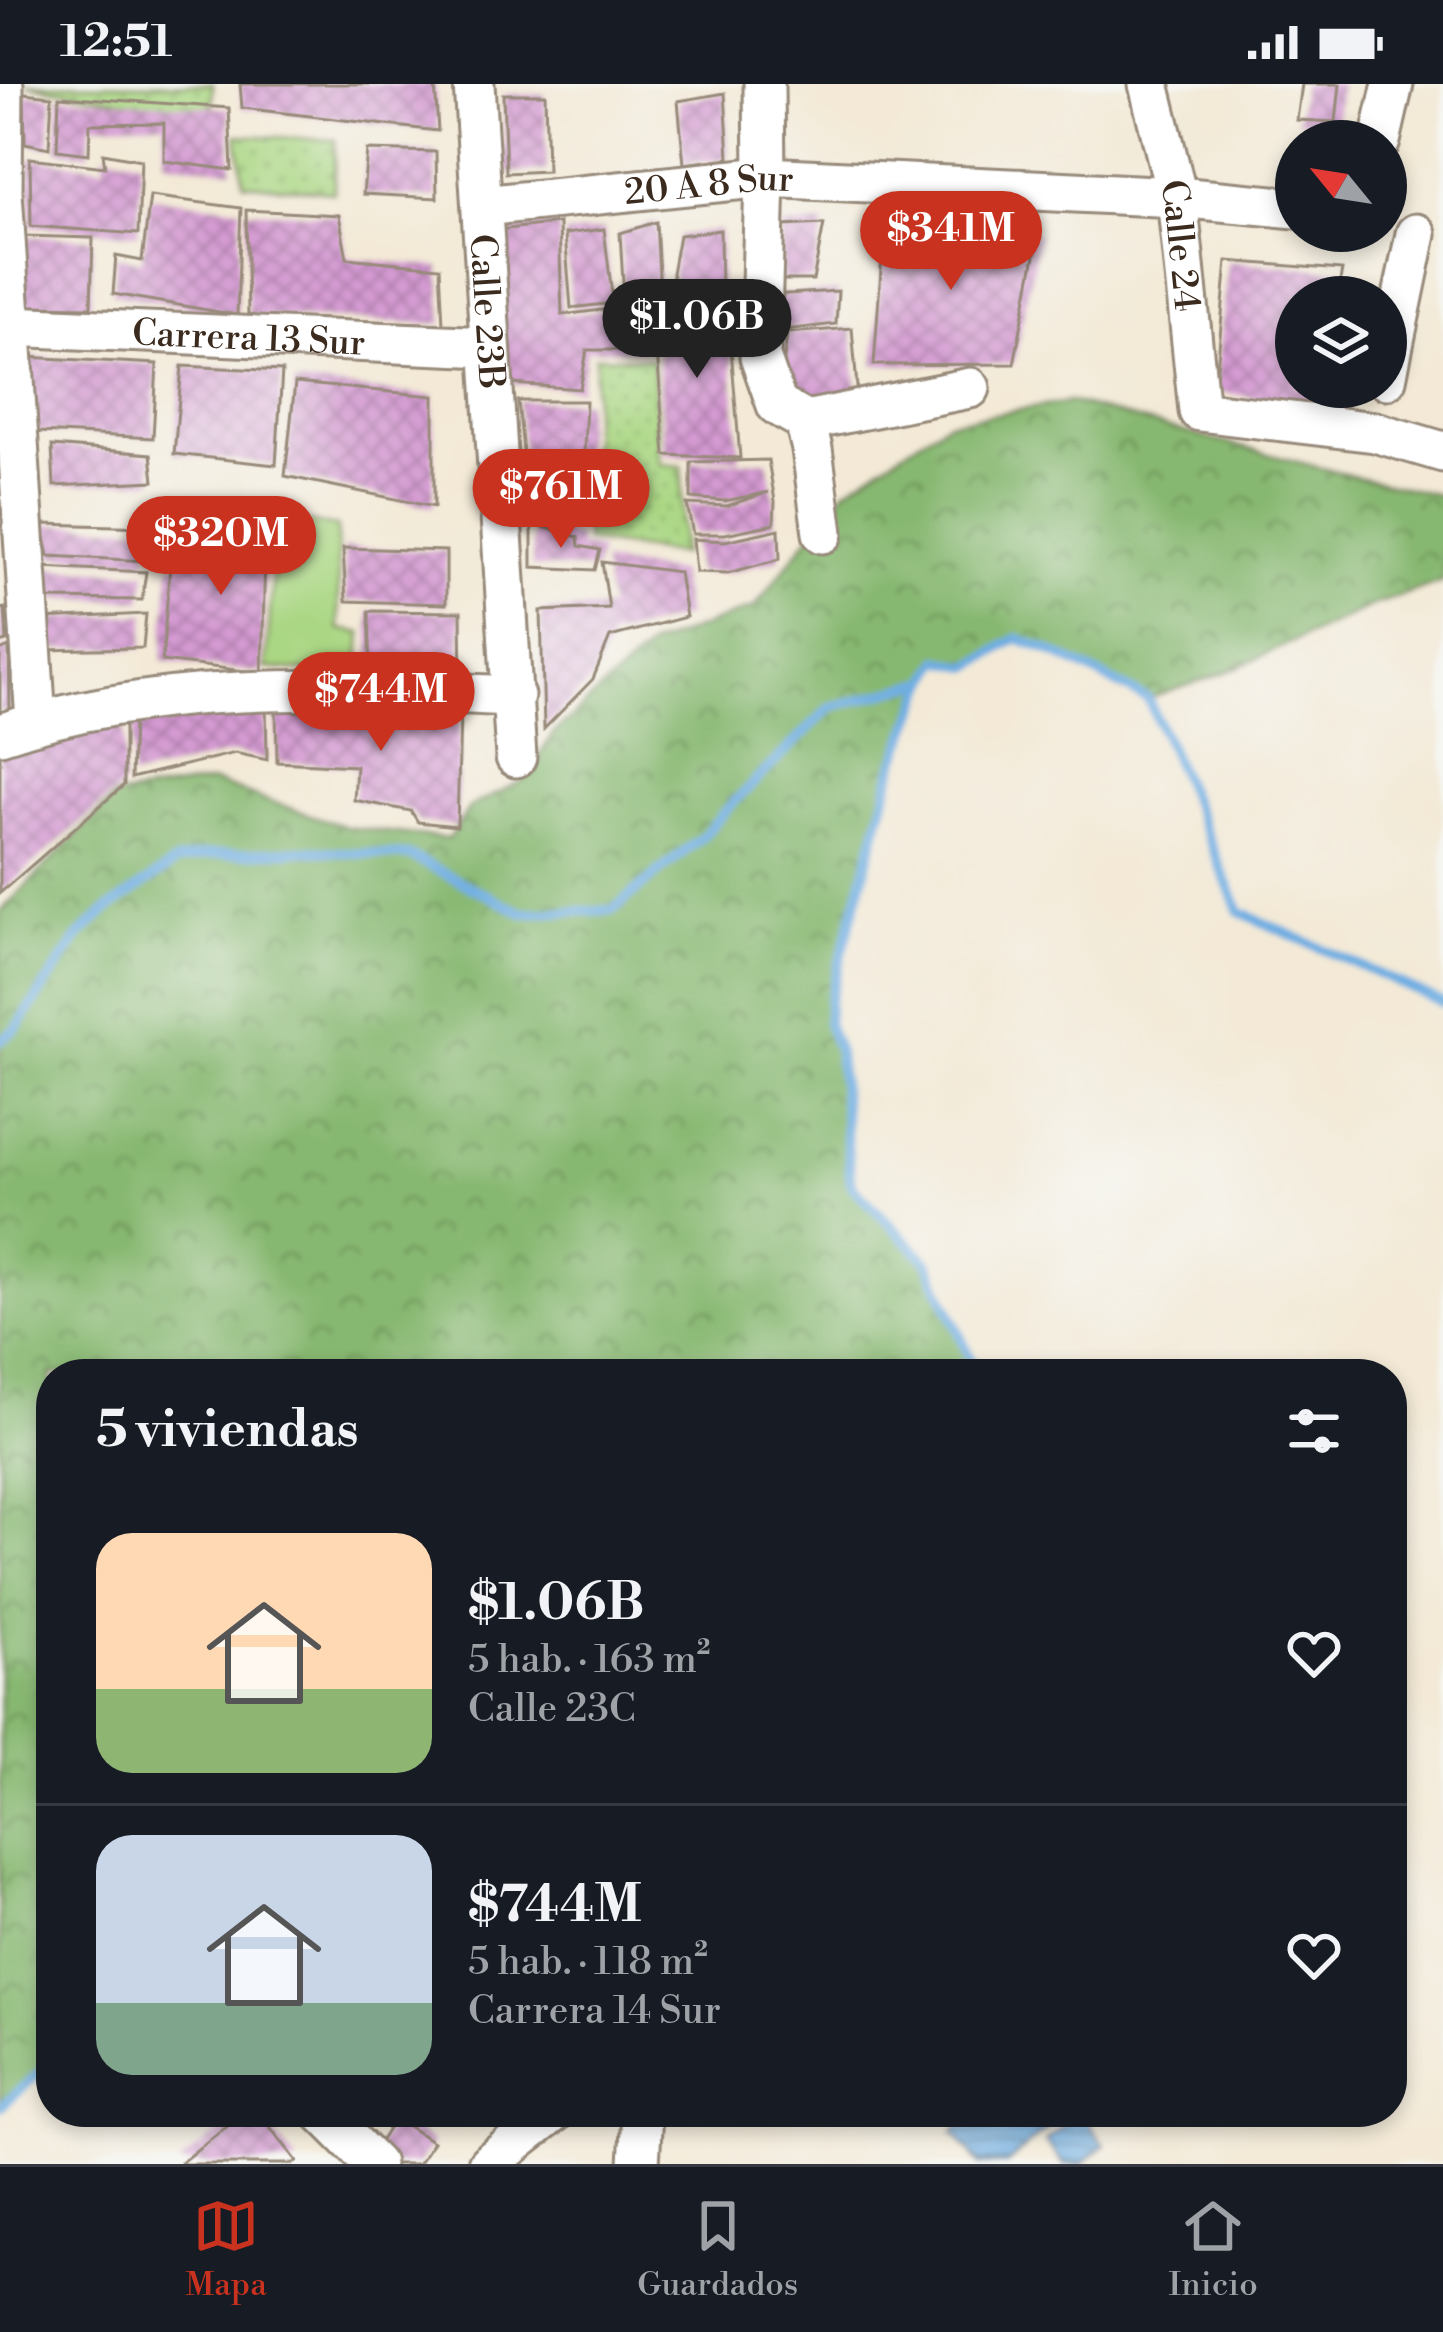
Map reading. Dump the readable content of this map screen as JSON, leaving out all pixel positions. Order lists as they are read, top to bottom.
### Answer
{
  "streets": {
    "street": [
      "20 A 8 Sur",
      "Calle 24",
      "Calle 23B",
      "Carrera 13 Sur"
    ]
  },
  "crossings": [
    ["20 A 8 Sur", "Calle 24"],
    ["20 A 8 Sur", "Calle 23B"],
    ["Calle 23B", "Carrera 13 Sur"]
  ],
  "north": "top left",
  "page": {
    "status": "12:51",
    "price": [
      "$341M",
      "$1.06B",
      "$761M",
      "$320M",
      "$744M"
    ],
    "heading": "5 viviendas",
    "list": [
      {
        "name": "$1.06B",
        "note": "5 hab. · 163 m² · Calle 23C"
      },
      {
        "name": "$744M",
        "note": "5 hab. · 118 m² · Carrera 14 Sur"
      }
    ],
    "tabs": ["Mapa", "Guardados", "Inicio"]
  }
}
